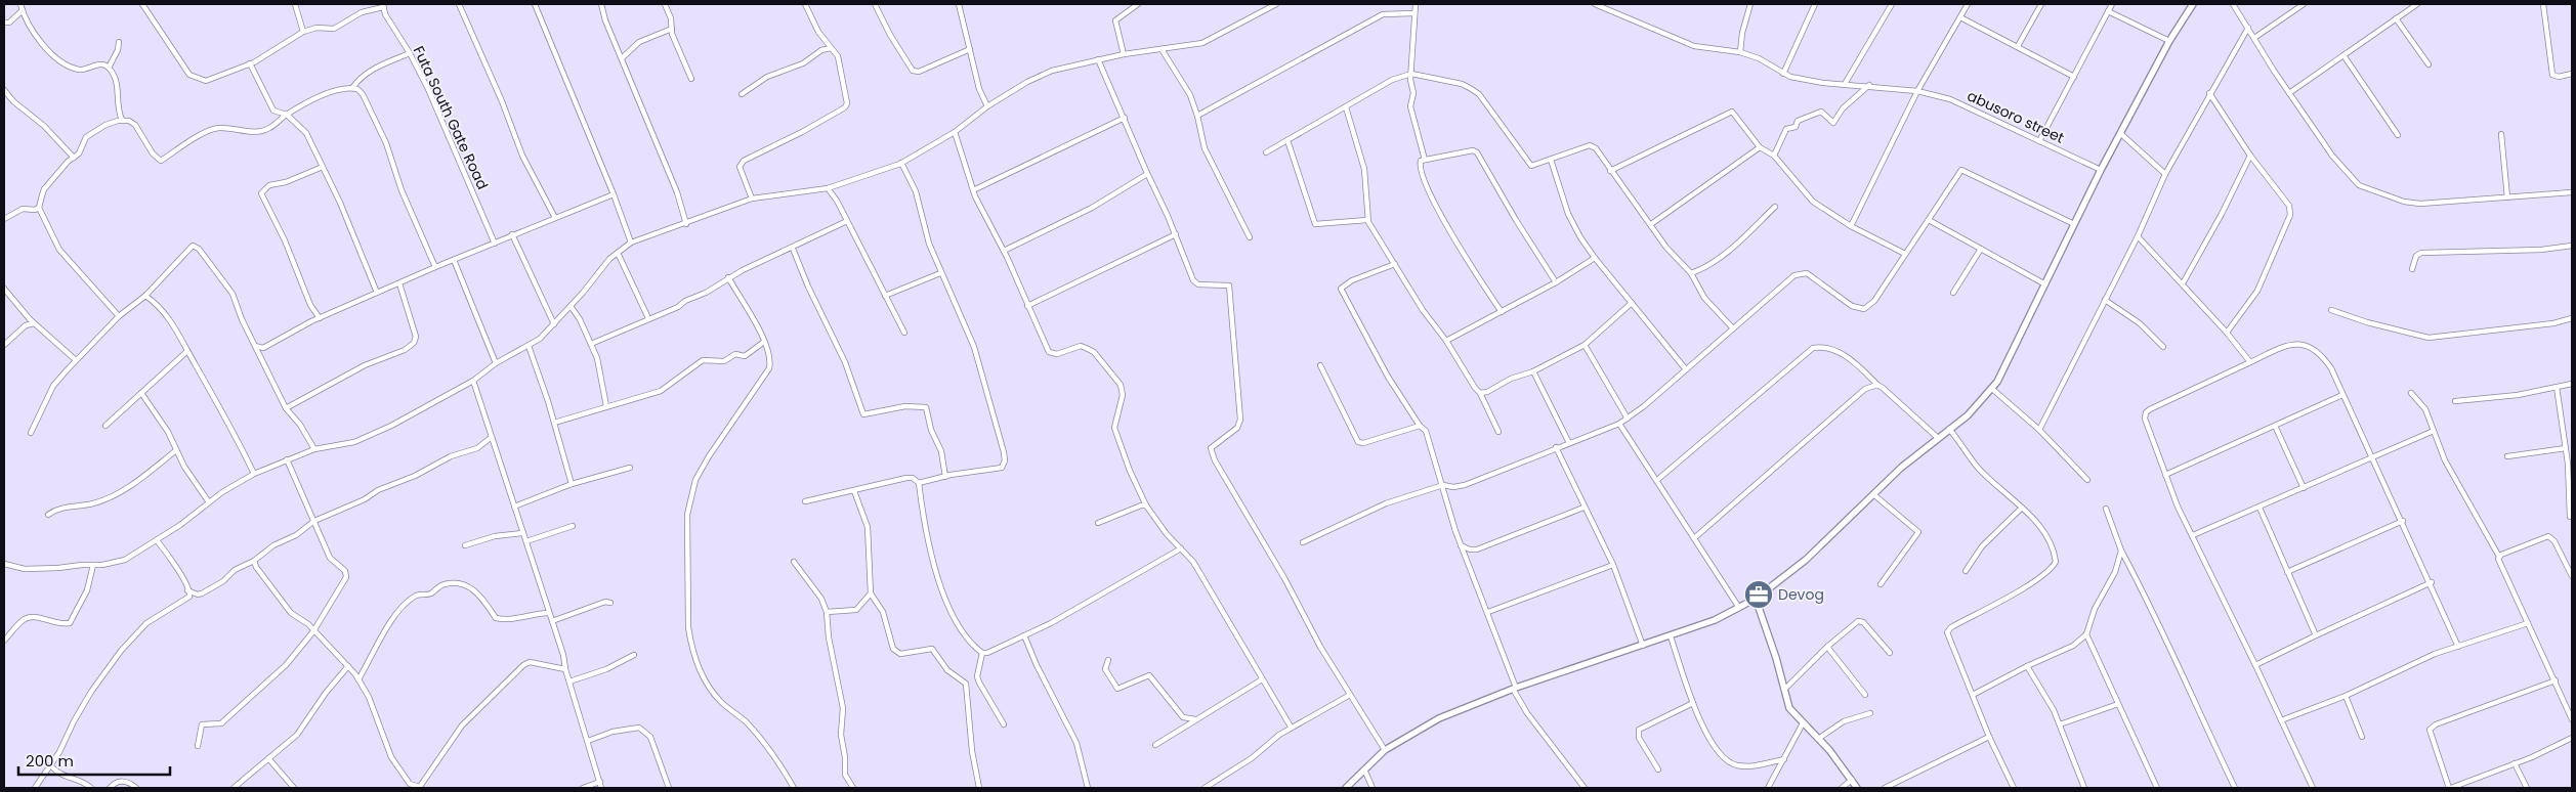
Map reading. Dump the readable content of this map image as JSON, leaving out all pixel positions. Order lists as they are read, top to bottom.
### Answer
{
  "streets": {
    "street": ["abusoro street", "Futa South Gate Road"]
  },
  "places": {
    "office": ["Devog"]
  },
  "scale_bar": "200 m"
}
